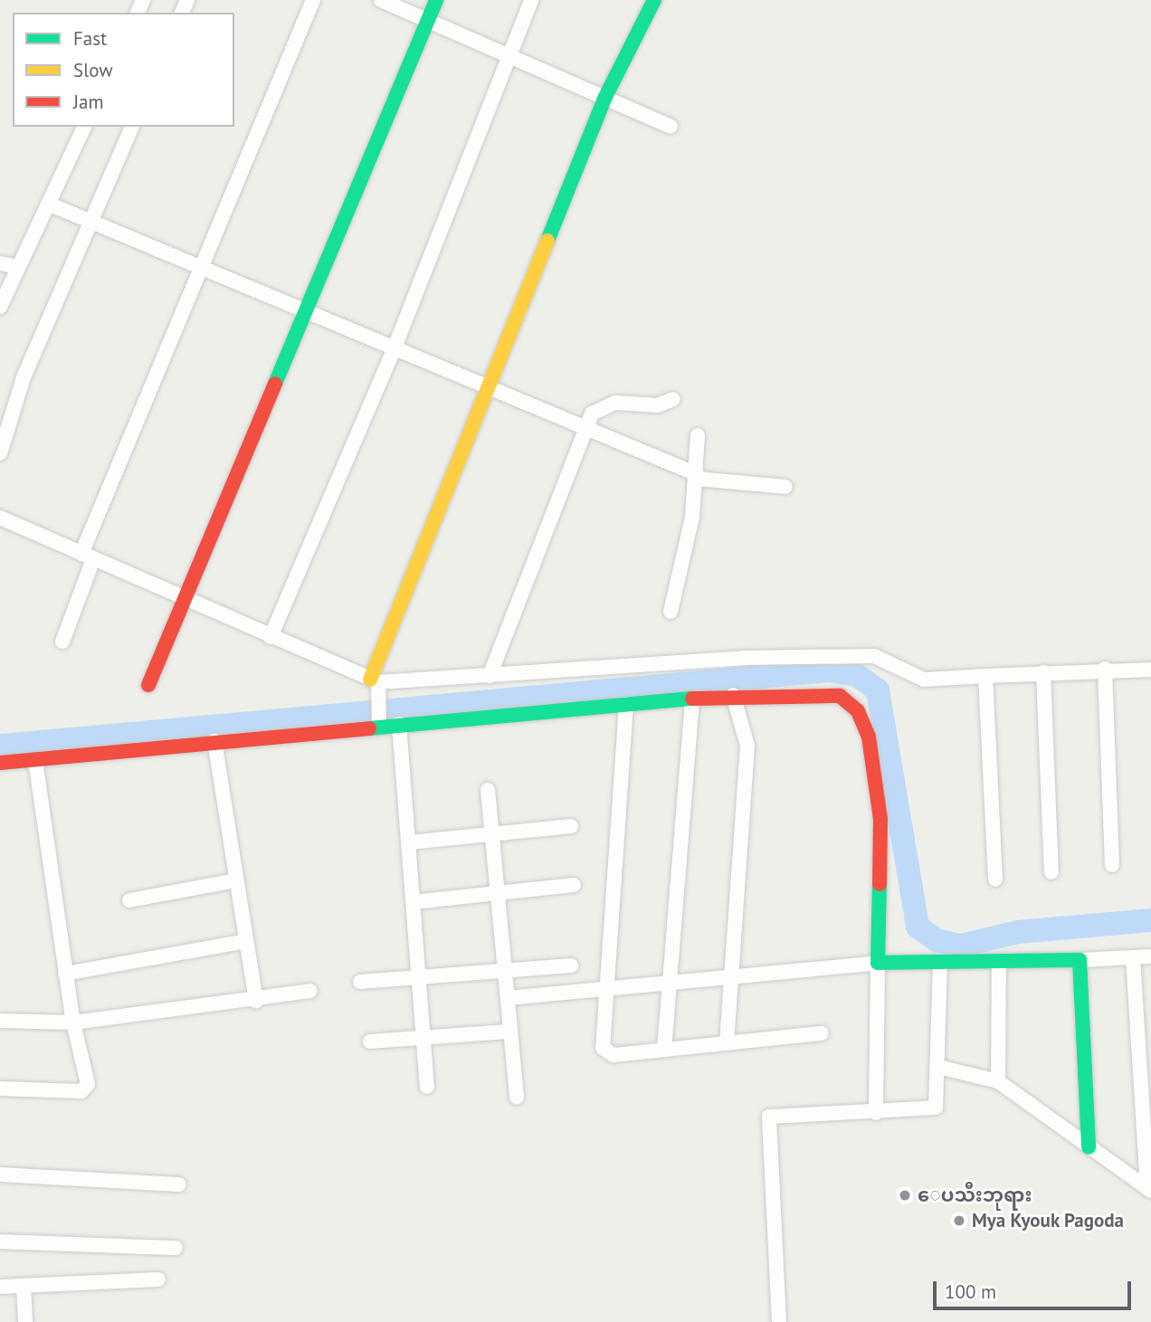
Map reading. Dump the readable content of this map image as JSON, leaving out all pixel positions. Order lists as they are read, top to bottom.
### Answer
{
  "places": ["ေပသီးဘုရား", "Mya Kyouk Pagoda"],
  "legend": ["Fast", "Slow", "Jam"],
  "scale_bar": "100 m"
}
